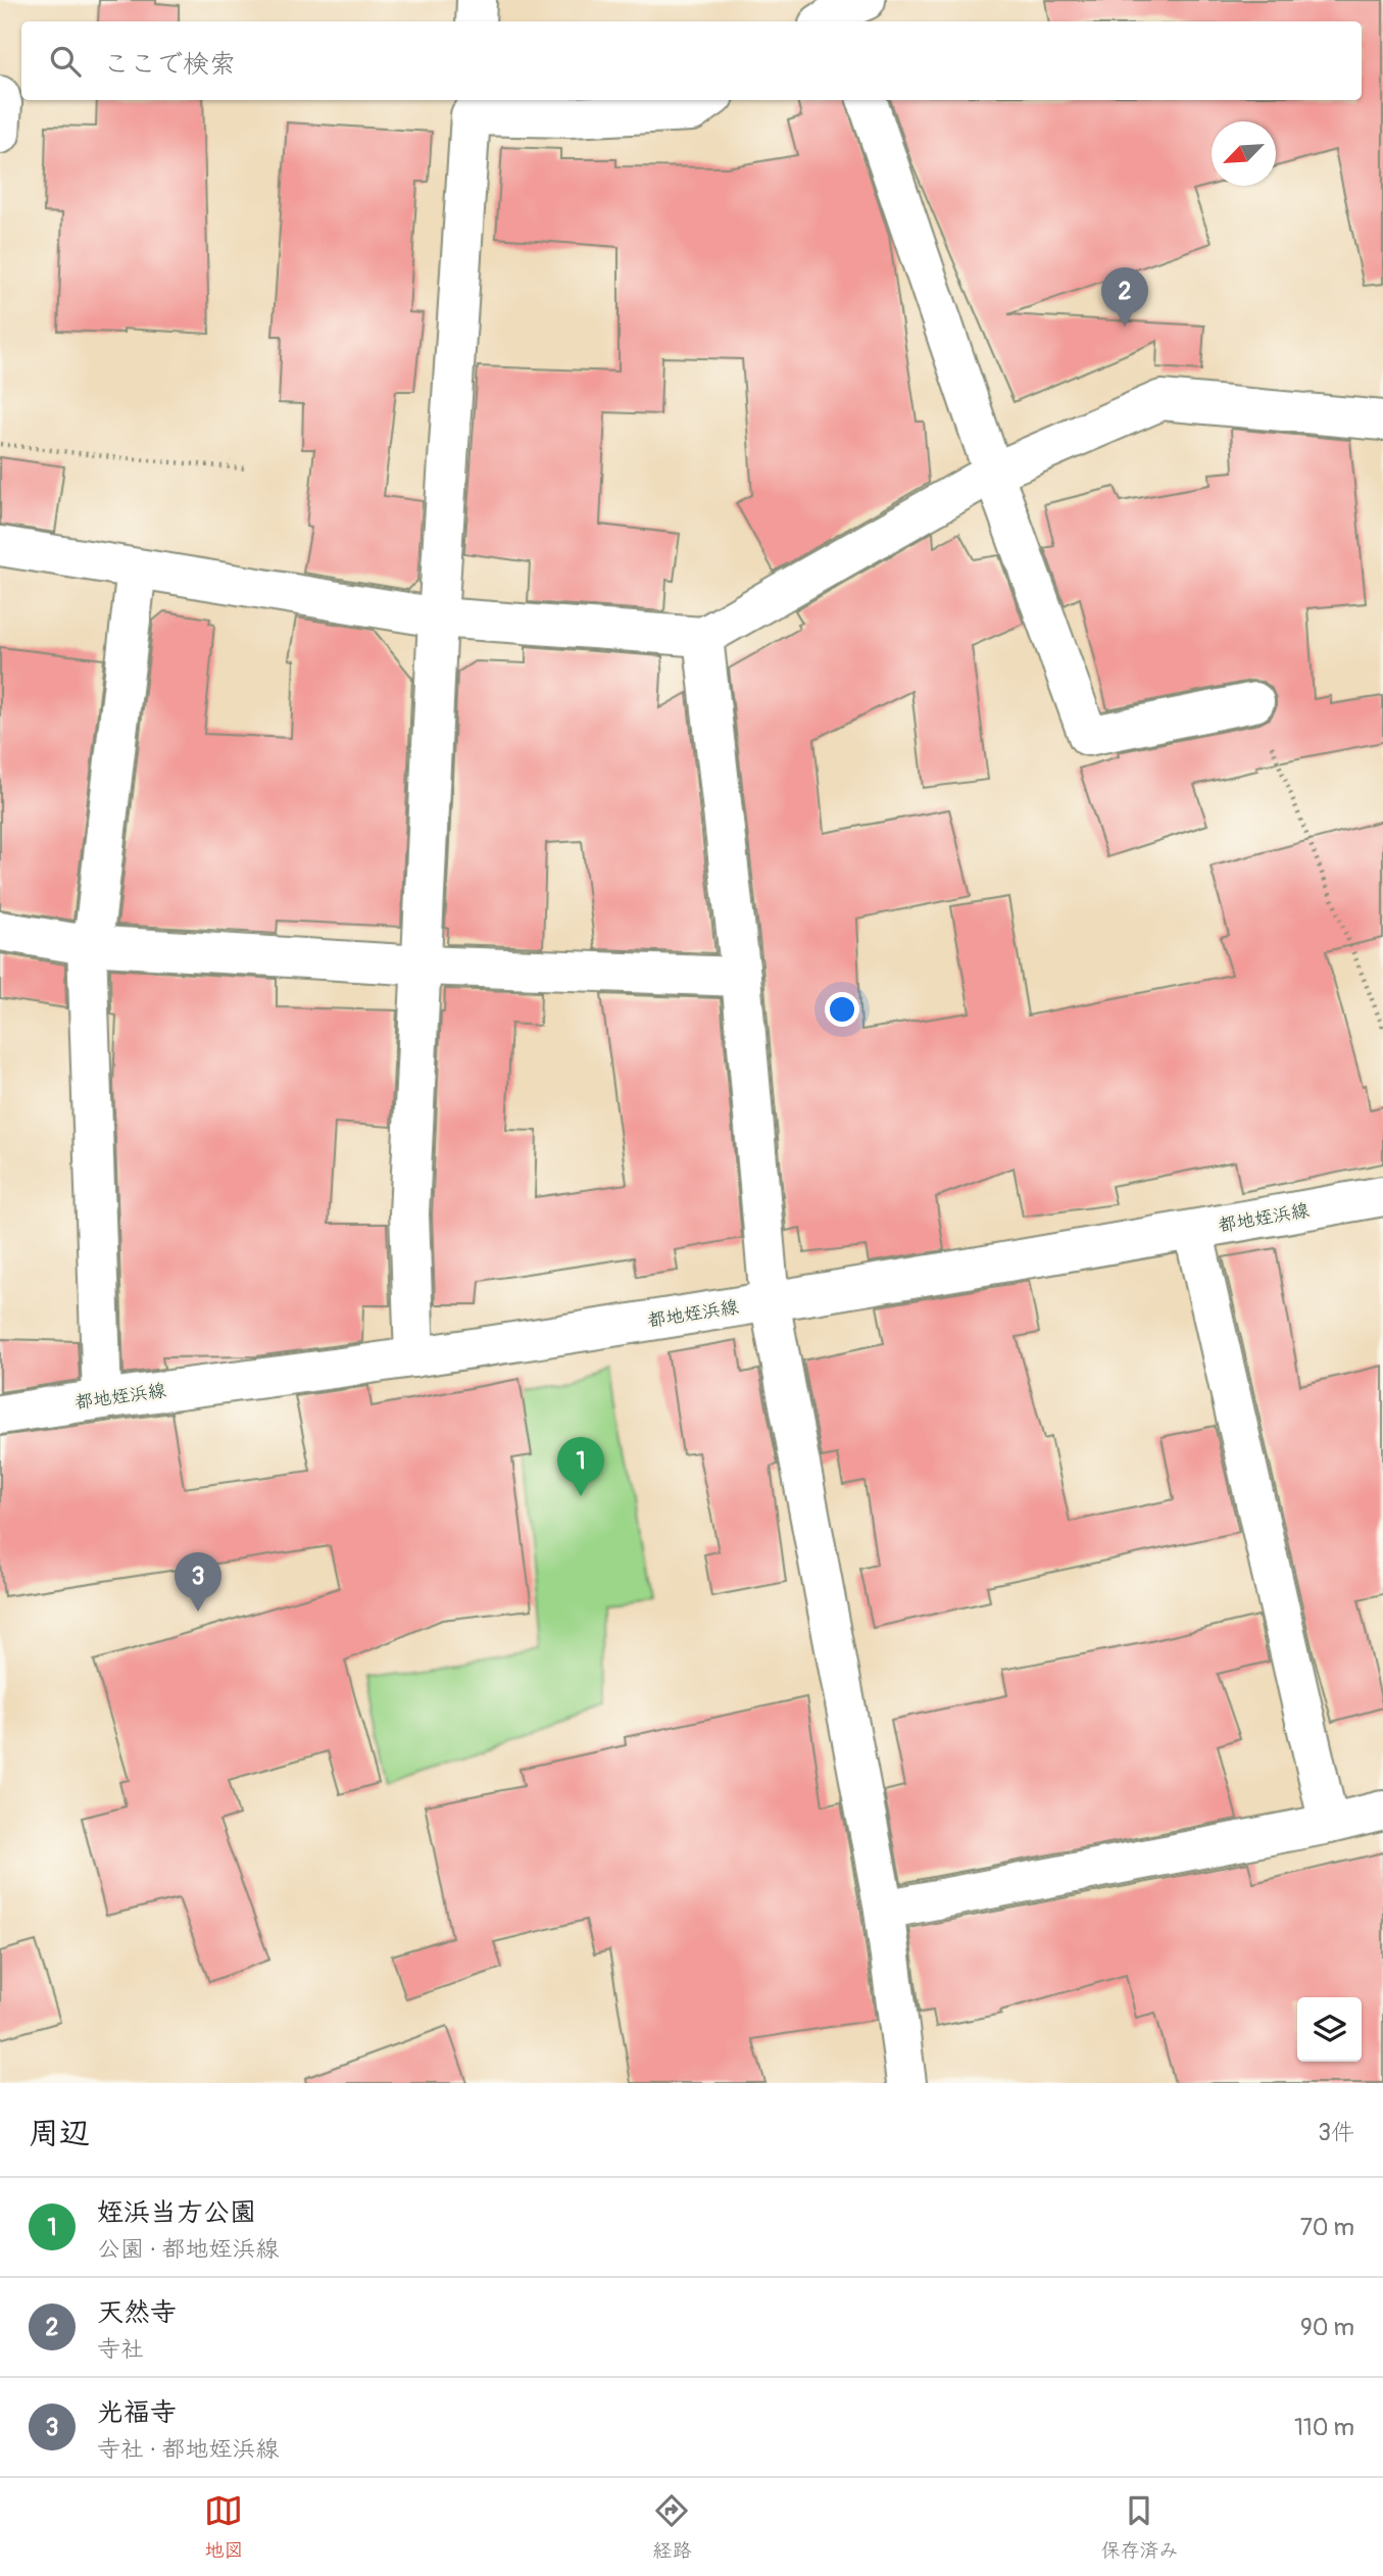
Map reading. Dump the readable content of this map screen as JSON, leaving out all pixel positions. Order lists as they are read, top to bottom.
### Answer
{
  "streets": {
    "street": ["都地姪浜線"]
  },
  "north": "bottom left",
  "page": {
    "search": "ここで検索",
    "pins": ["2", "1", "3"],
    "heading": ["周辺", "3件"],
    "list": [
      {
        "mark": "1",
        "name": "姪浜当方公園",
        "note": "公園 · 都地姪浜線",
        "value": "70 m"
      },
      {
        "mark": "2",
        "name": "天然寺",
        "note": "寺社",
        "value": "90 m"
      },
      {
        "mark": "3",
        "name": "光福寺",
        "note": "寺社 · 都地姪浜線",
        "value": "110 m"
      }
    ],
    "nav": ["地図", "経路", "保存済み"]
  }
}
